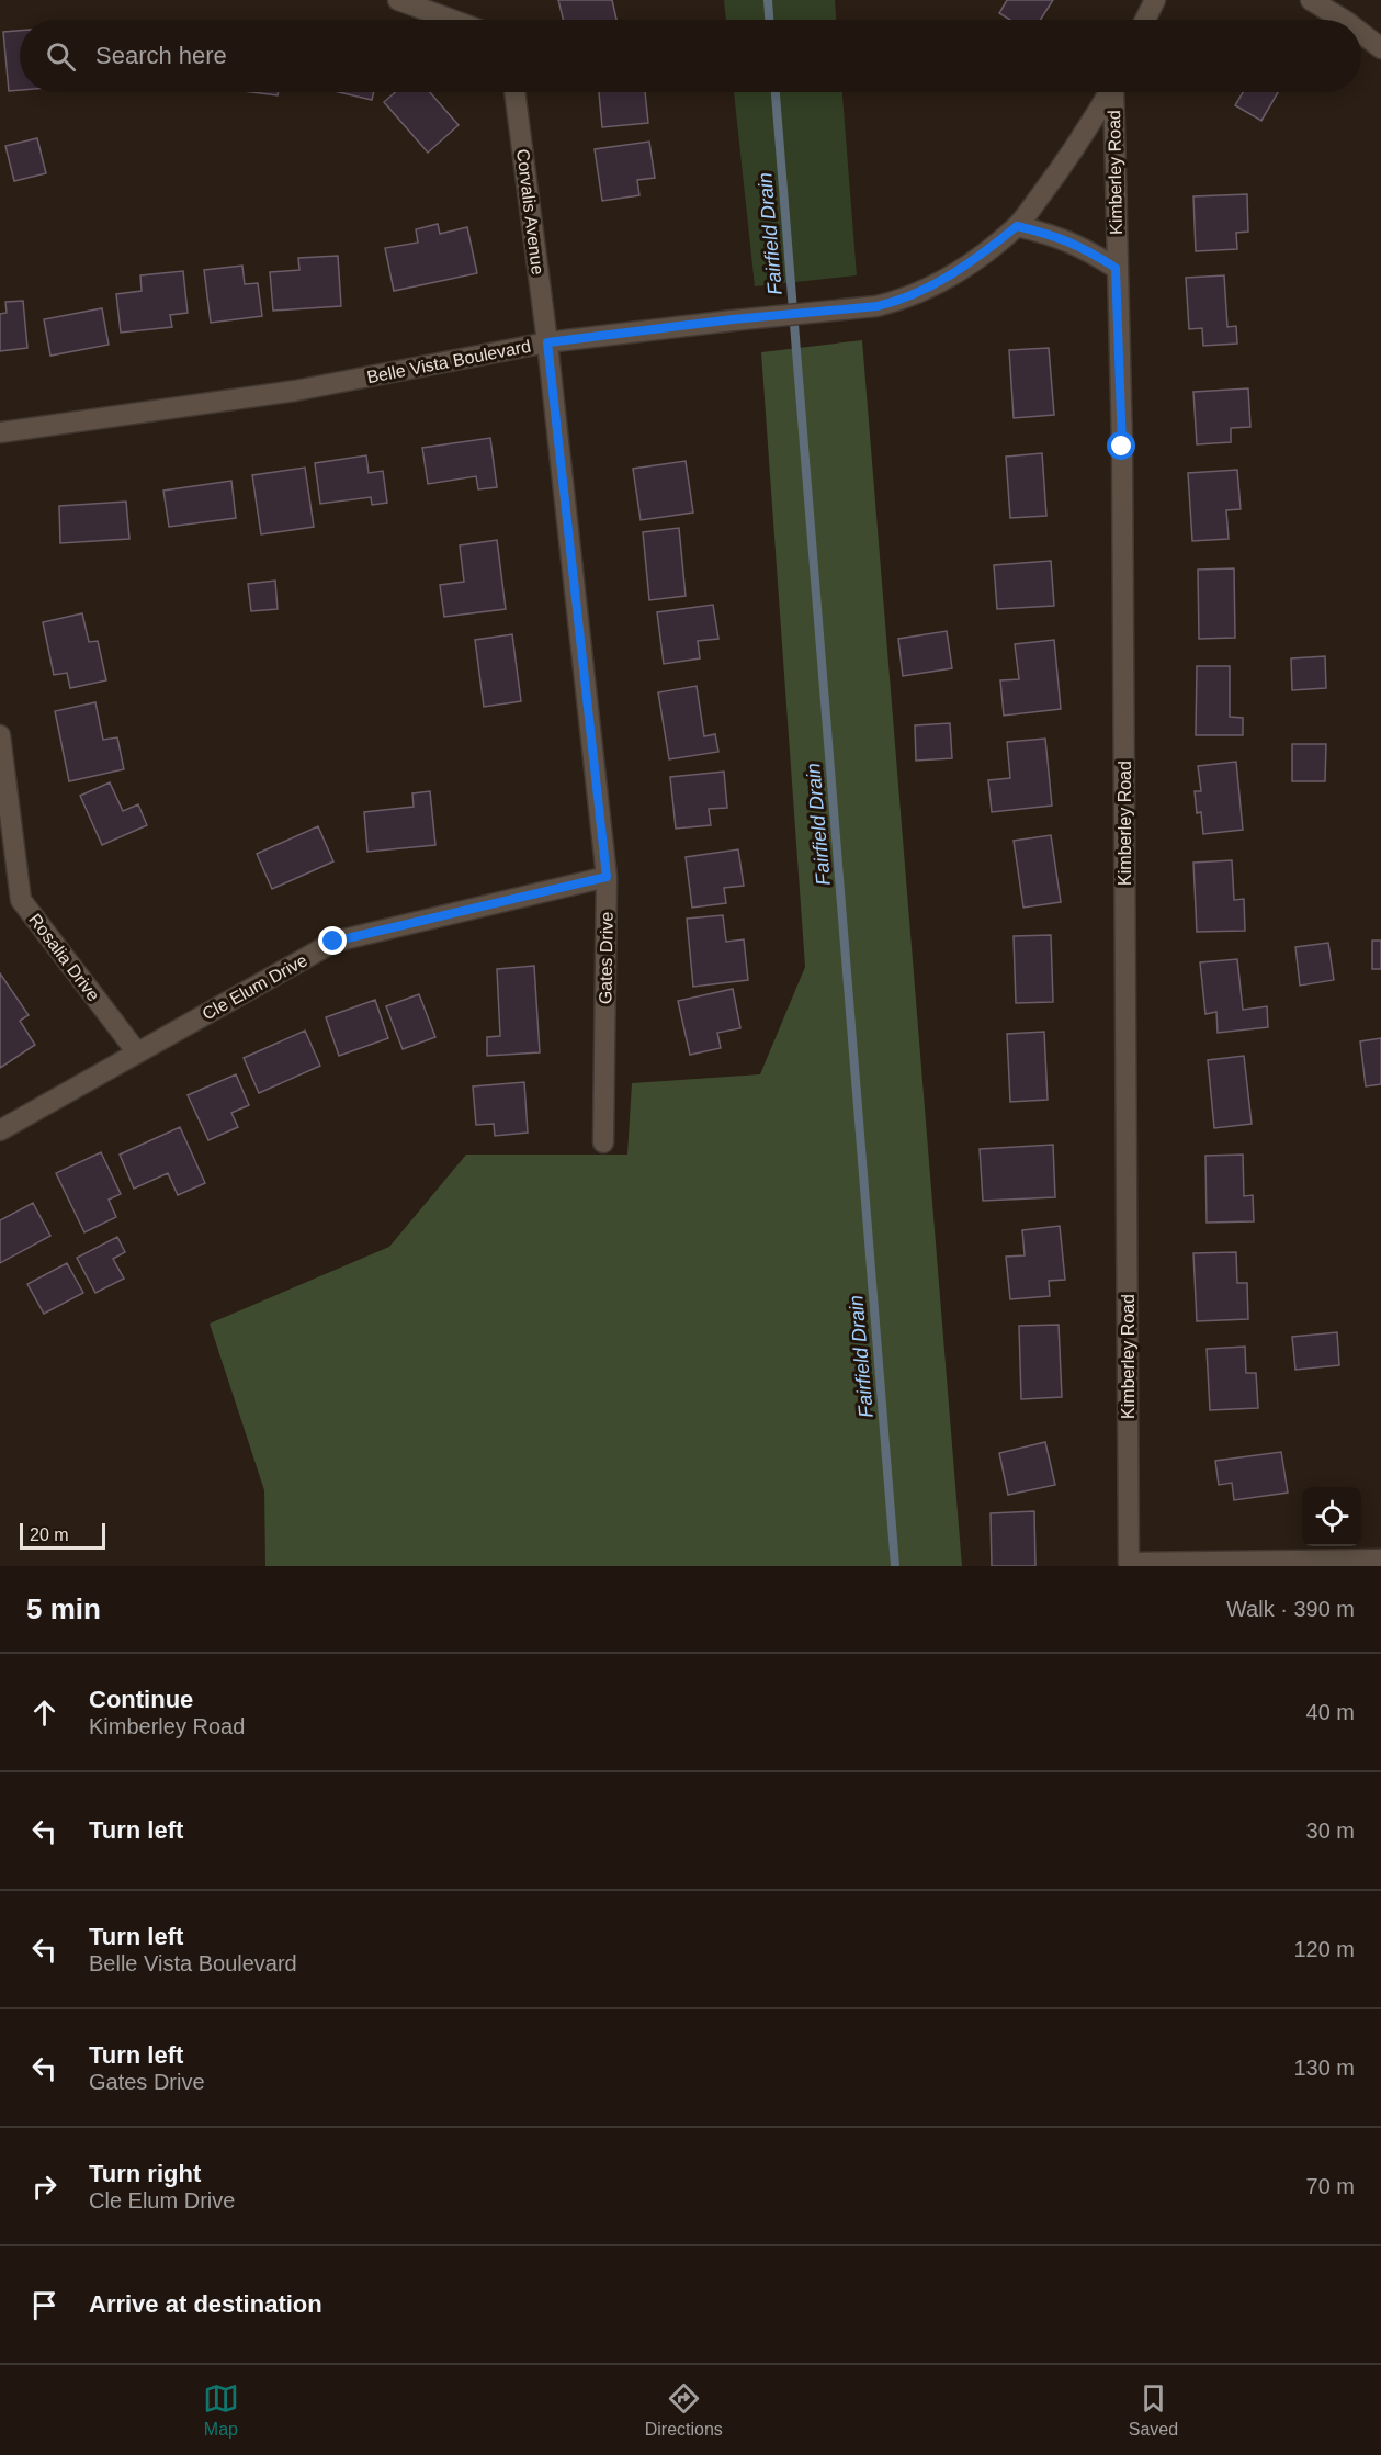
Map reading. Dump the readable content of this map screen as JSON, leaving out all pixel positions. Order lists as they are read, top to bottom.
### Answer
{
  "streets": {
    "street": [
      "Kimberley Road",
      "Corvalis Avenue",
      "Belle Vista Boulevard",
      "Rosalia Drive",
      "Gates Drive",
      "Cle Elum Drive"
    ]
  },
  "crossings": [
    ["Corvalis Avenue", "Belle Vista Boulevard"],
    ["Corvalis Avenue", "Gates Drive"],
    ["Belle Vista Boulevard", "Gates Drive"],
    ["Rosalia Drive", "Cle Elum Drive"],
    ["Gates Drive", "Cle Elum Drive"]
  ],
  "water": ["Fairfield Drain"],
  "scale_bar": "20 m",
  "page": {
    "search": "Search here",
    "scale": "20 m",
    "heading": ["5 min", "Walk · 390 m"],
    "list": [
      ["Continue", "Kimberley Road", "40 m"],
      ["Turn left", "30 m"],
      ["Turn left", "Belle Vista Boulevard", "120 m"],
      ["Turn left", "Gates Drive", "130 m"],
      ["Turn right", "Cle Elum Drive", "70 m"],
      "Arrive at destination"
    ],
    "nav": ["Map", "Directions", "Saved"]
  }
}
